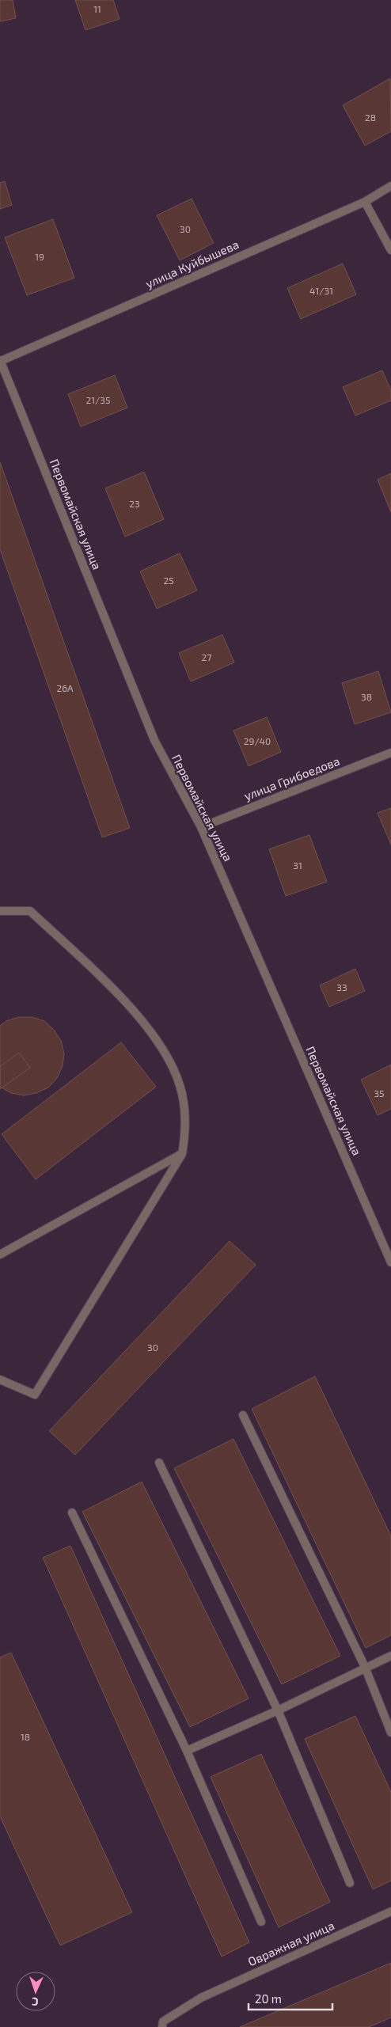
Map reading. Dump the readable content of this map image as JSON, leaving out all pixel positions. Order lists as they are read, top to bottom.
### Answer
{
  "streets": {
    "street": [
      "улица Куйбышева",
      "Первомайская улица",
      "улица Грибоедова",
      "Овражная улица"
    ]
  },
  "crossings": [
    ["улица Куйбышева", "Первомайская улица"],
    ["Первомайская улица", "улица Грибоедова"]
  ],
  "house_numbers": [
    "11",
    "28",
    "30",
    "19",
    "41/31",
    "21/35",
    "23",
    "25",
    "27",
    "26А",
    "38",
    "29/40",
    "31",
    "33",
    "35",
    "30",
    "18"
  ],
  "scale_bar": "20 m",
  "north": "bottom"
}
